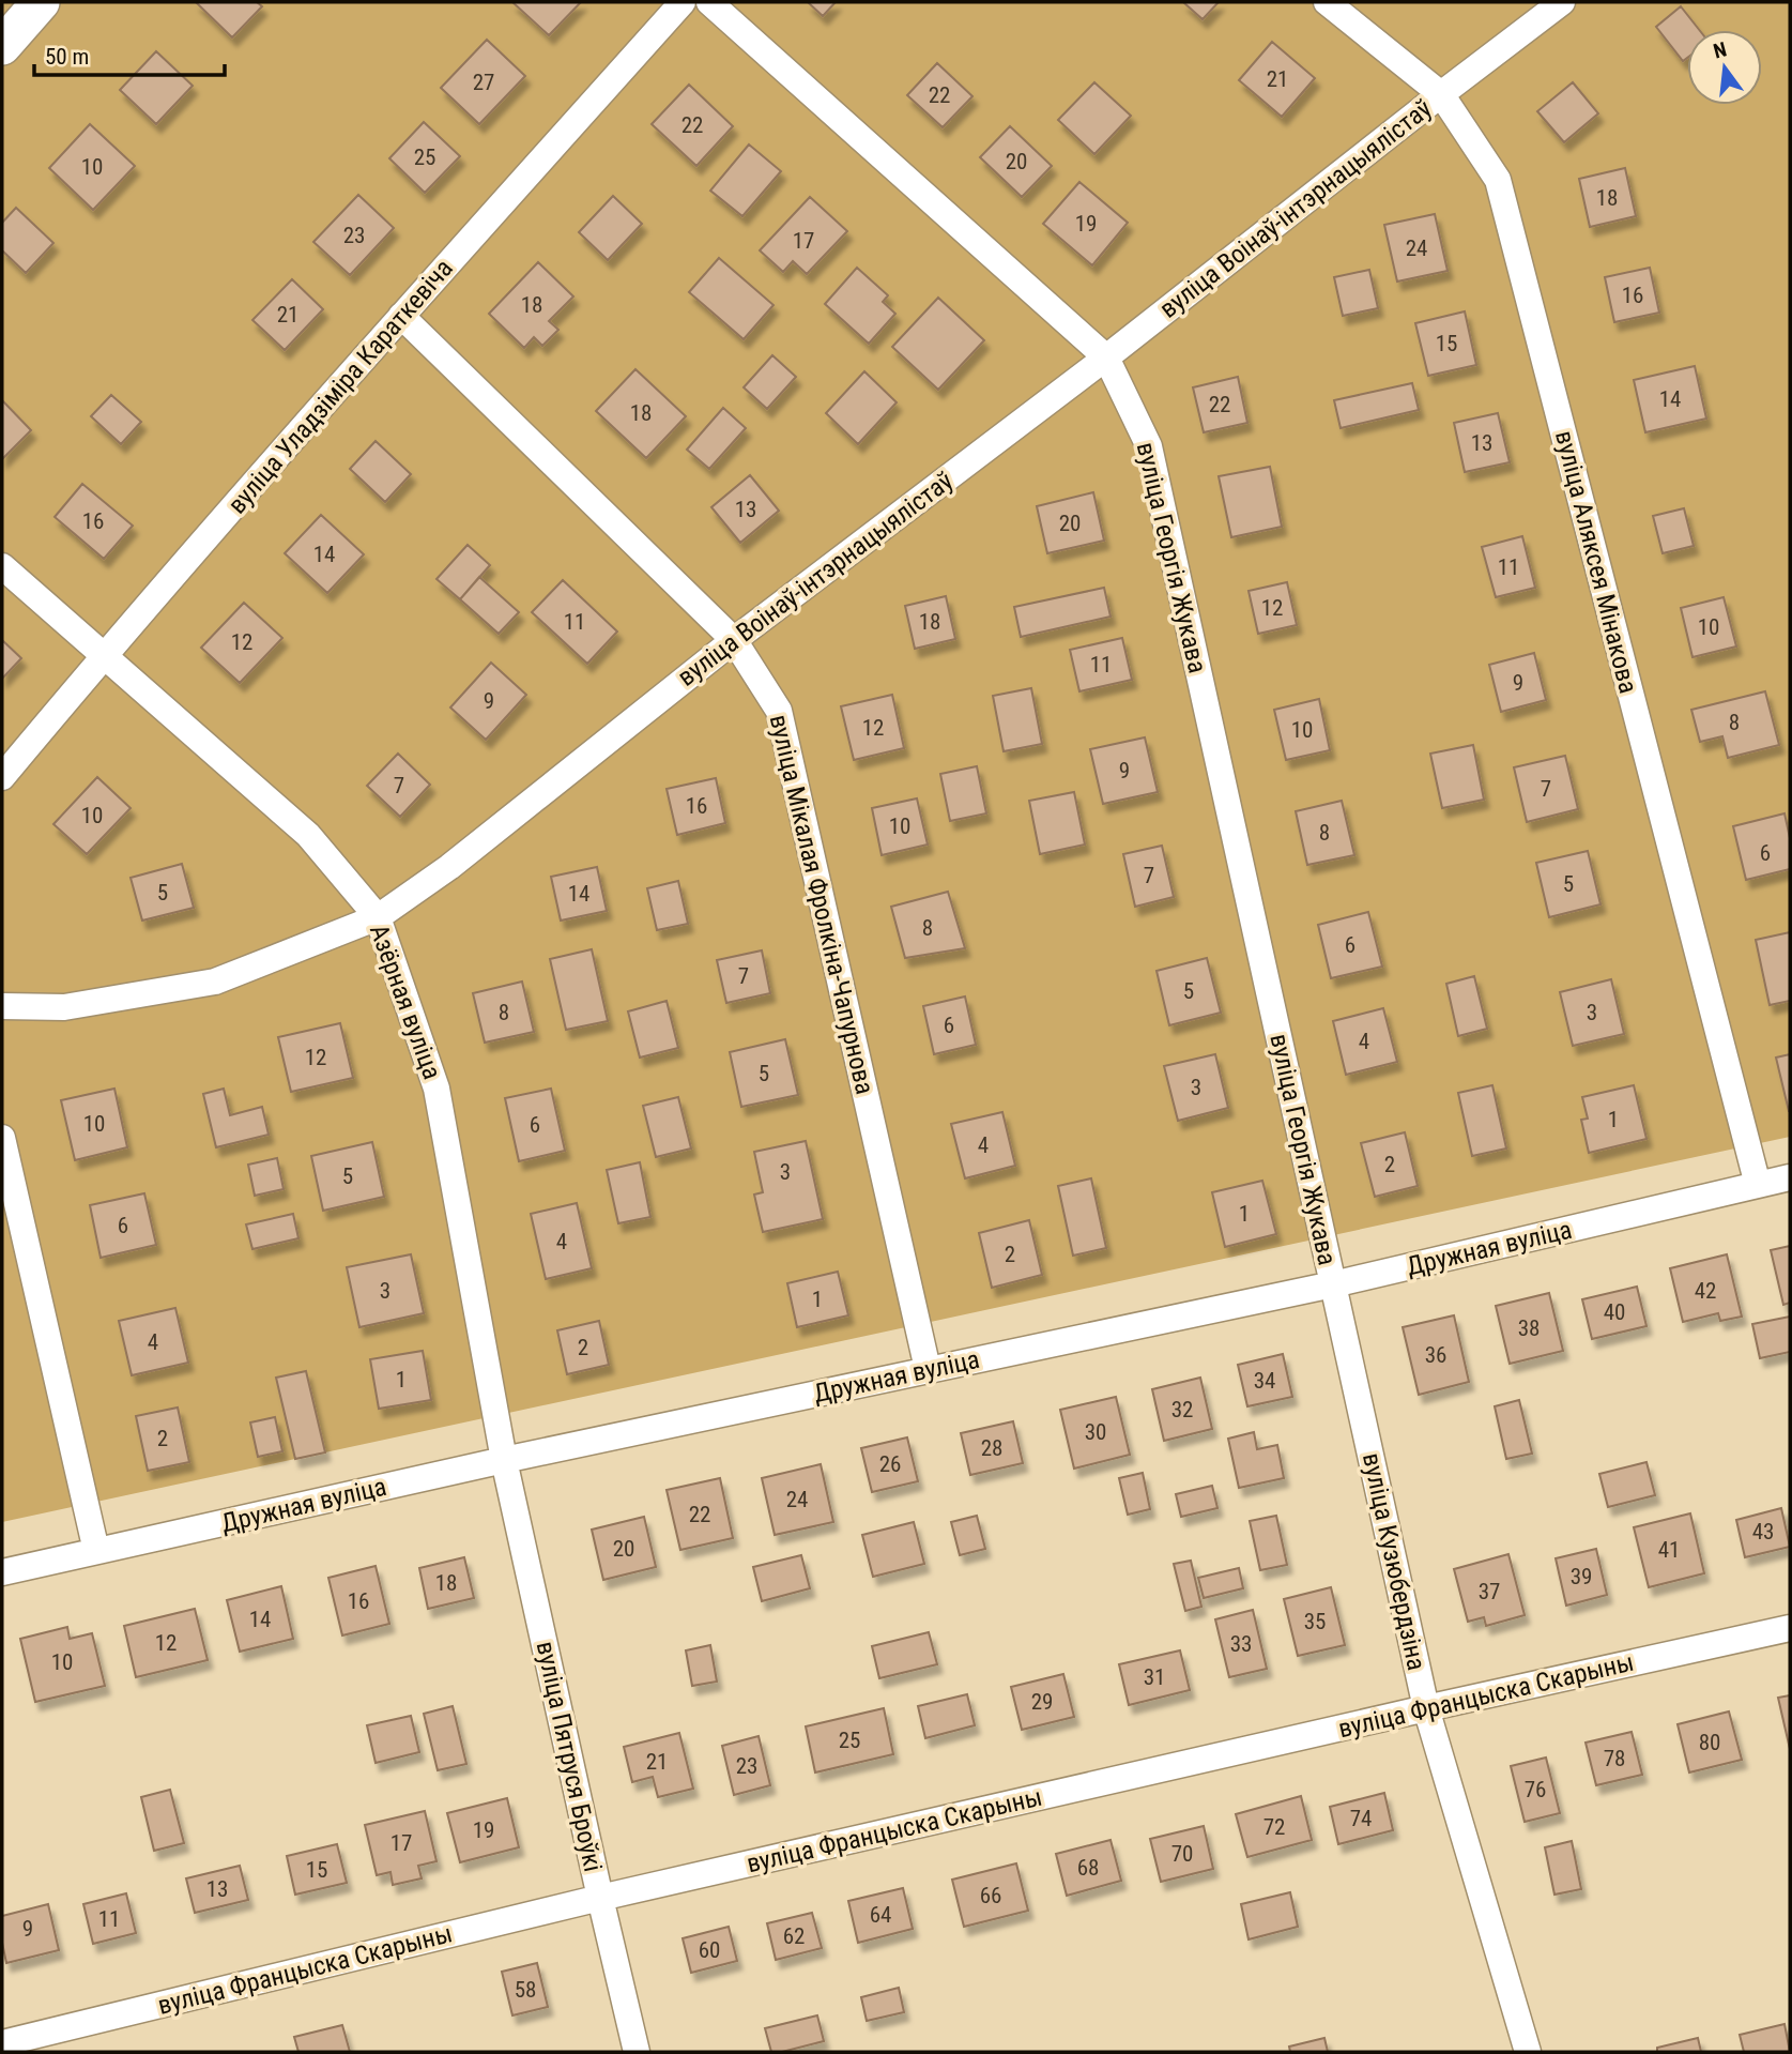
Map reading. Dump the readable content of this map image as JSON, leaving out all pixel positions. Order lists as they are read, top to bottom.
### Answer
{
  "streets": {
    "street": [
      "вуліца Воінаў-інтэрнацыялістаў",
      "вуліца Уладзіміра Караткевіча",
      "вуліца Георгія Жукава",
      "вуліца Аляксея Мінакова",
      "вуліца Мікалая Фролкіна-Чапурнова",
      "Азёрная вуліца",
      "Дружная вуліца",
      "вуліца Кузюбердзіна",
      "вуліца Францыска Скарыны",
      "вуліца Пятруся Броўкі"
    ]
  },
  "crossings": [
    ["вуліца Воінаў-інтэрнацыялістаў", "вуліца Георгія Жукава"],
    ["вуліца Воінаў-інтэрнацыялістаў", "вуліца Аляксея Мінакова"],
    ["вуліца Воінаў-інтэрнацыялістаў", "вуліца Мікалая Фролкіна-Чапурнова"],
    ["вуліца Воінаў-інтэрнацыялістаў", "Азёрная вуліца"],
    ["вуліца Уладзіміра Караткевіча", "вуліца Мікалая Фролкіна-Чапурнова"],
    ["вуліца Уладзіміра Караткевіча", "Азёрная вуліца"],
    ["вуліца Георгія Жукава", "Дружная вуліца"],
    ["вуліца Георгія Жукава", "вуліца Кузюбердзіна"],
    ["вуліца Аляксея Мінакова", "Дружная вуліца"],
    ["вуліца Мікалая Фролкіна-Чапурнова", "Дружная вуліца"],
    ["Азёрная вуліца", "Дружная вуліца"],
    ["Азёрная вуліца", "вуліца Пятруся Броўкі"],
    ["Дружная вуліца", "вуліца Кузюбердзіна"],
    ["Дружная вуліца", "вуліца Пятруся Броўкі"],
    ["вуліца Кузюбердзіна", "вуліца Францыска Скарыны"],
    ["вуліца Францыска Скарыны", "вуліца Пятруся Броўкі"]
  ],
  "house_numbers": [
    "21",
    "27",
    "22",
    "22",
    "25",
    "20",
    "10",
    "18",
    "19",
    "23",
    "17",
    "24",
    "16",
    "18",
    "21",
    "15",
    "14",
    "22",
    "18",
    "13",
    "13",
    "16",
    "20",
    "14",
    "11",
    "12",
    "11",
    "18",
    "10",
    "12",
    "11",
    "9",
    "9",
    "8",
    "12",
    "10",
    "9",
    "7",
    "7",
    "16",
    "10",
    "10",
    "8",
    "6",
    "7",
    "5",
    "5",
    "14",
    "8",
    "6",
    "7",
    "5",
    "8",
    "3",
    "6",
    "4",
    "12",
    "5",
    "3",
    "1",
    "10",
    "6",
    "4",
    "2",
    "3",
    "5",
    "1",
    "6",
    "4",
    "2",
    "3",
    "42",
    "1",
    "40",
    "38",
    "4",
    "2",
    "36",
    "1",
    "34",
    "32",
    "30",
    "2",
    "28",
    "26",
    "24",
    "22",
    "43",
    "20",
    "41",
    "39",
    "18",
    "37",
    "16",
    "14",
    "35",
    "12",
    "33",
    "10",
    "31",
    "29",
    "25",
    "80",
    "78",
    "21",
    "23",
    "76",
    "74",
    "72",
    "19",
    "17",
    "70",
    "68",
    "15",
    "13",
    "66",
    "64",
    "11",
    "9",
    "62",
    "60",
    "58"
  ],
  "scale_bar": "50 m",
  "north": "top"
}
